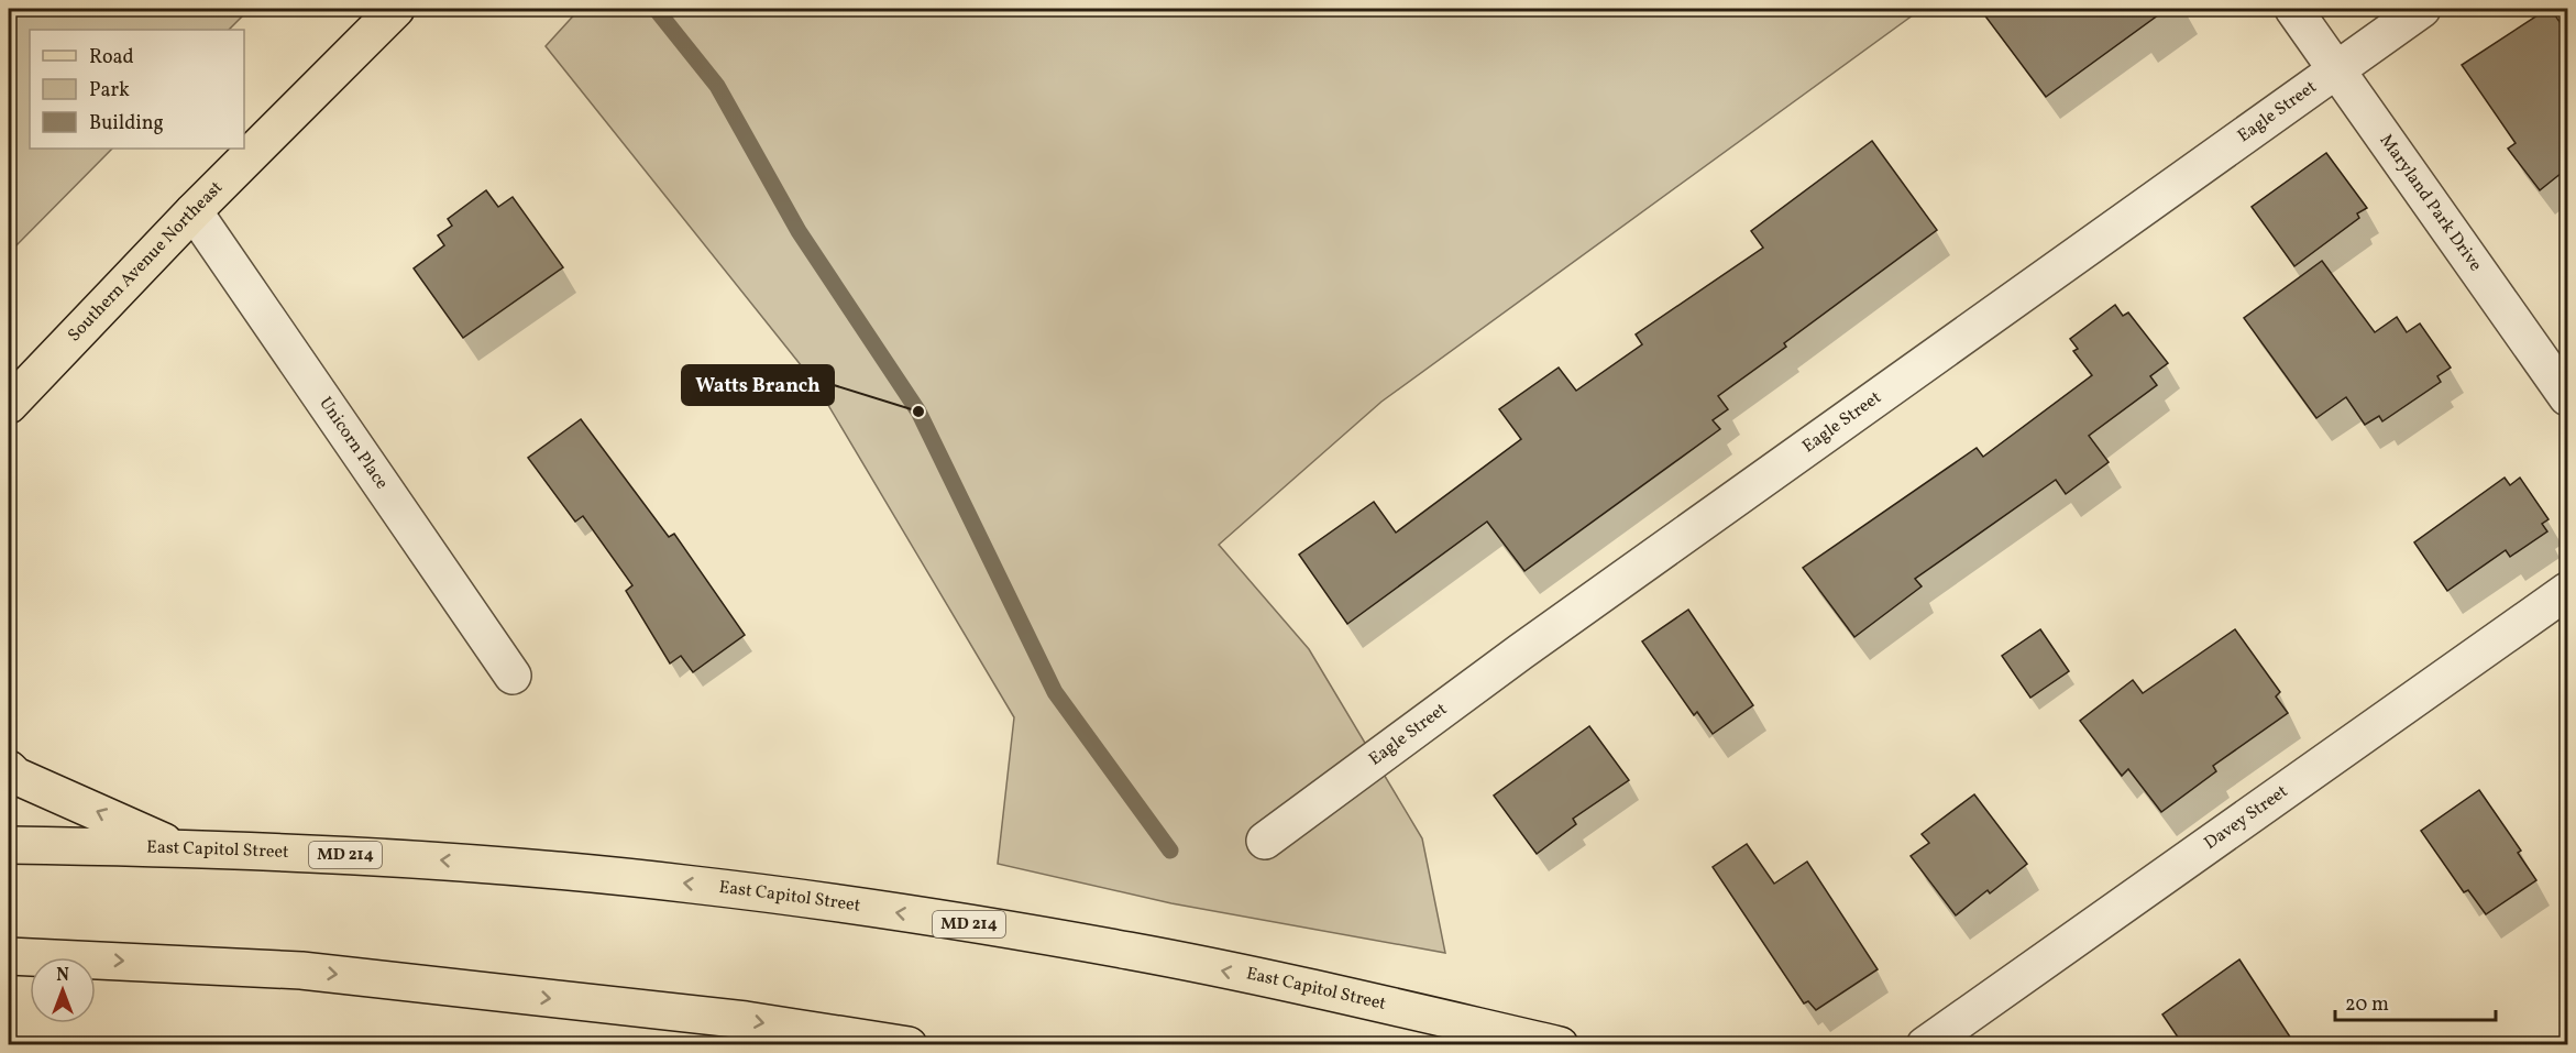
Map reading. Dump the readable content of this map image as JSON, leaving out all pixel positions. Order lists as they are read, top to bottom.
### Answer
{
  "streets": {
    "main road": ["Southern Avenue Northeast", "East Capitol Street", "MD 214"],
    "street": [
      "Eagle Street",
      "Maryland Park Drive",
      "Unicorn Place",
      "Davey Street"
    ]
  },
  "crossings": [
    ["Eagle Street", "Maryland Park Drive"],
    ["Southern Avenue Northeast", "Unicorn Place"]
  ],
  "places": ["Watts Branch"],
  "legend": ["Road", "Park", "Building"],
  "scale_bar": "20 m",
  "north": "top"
}
